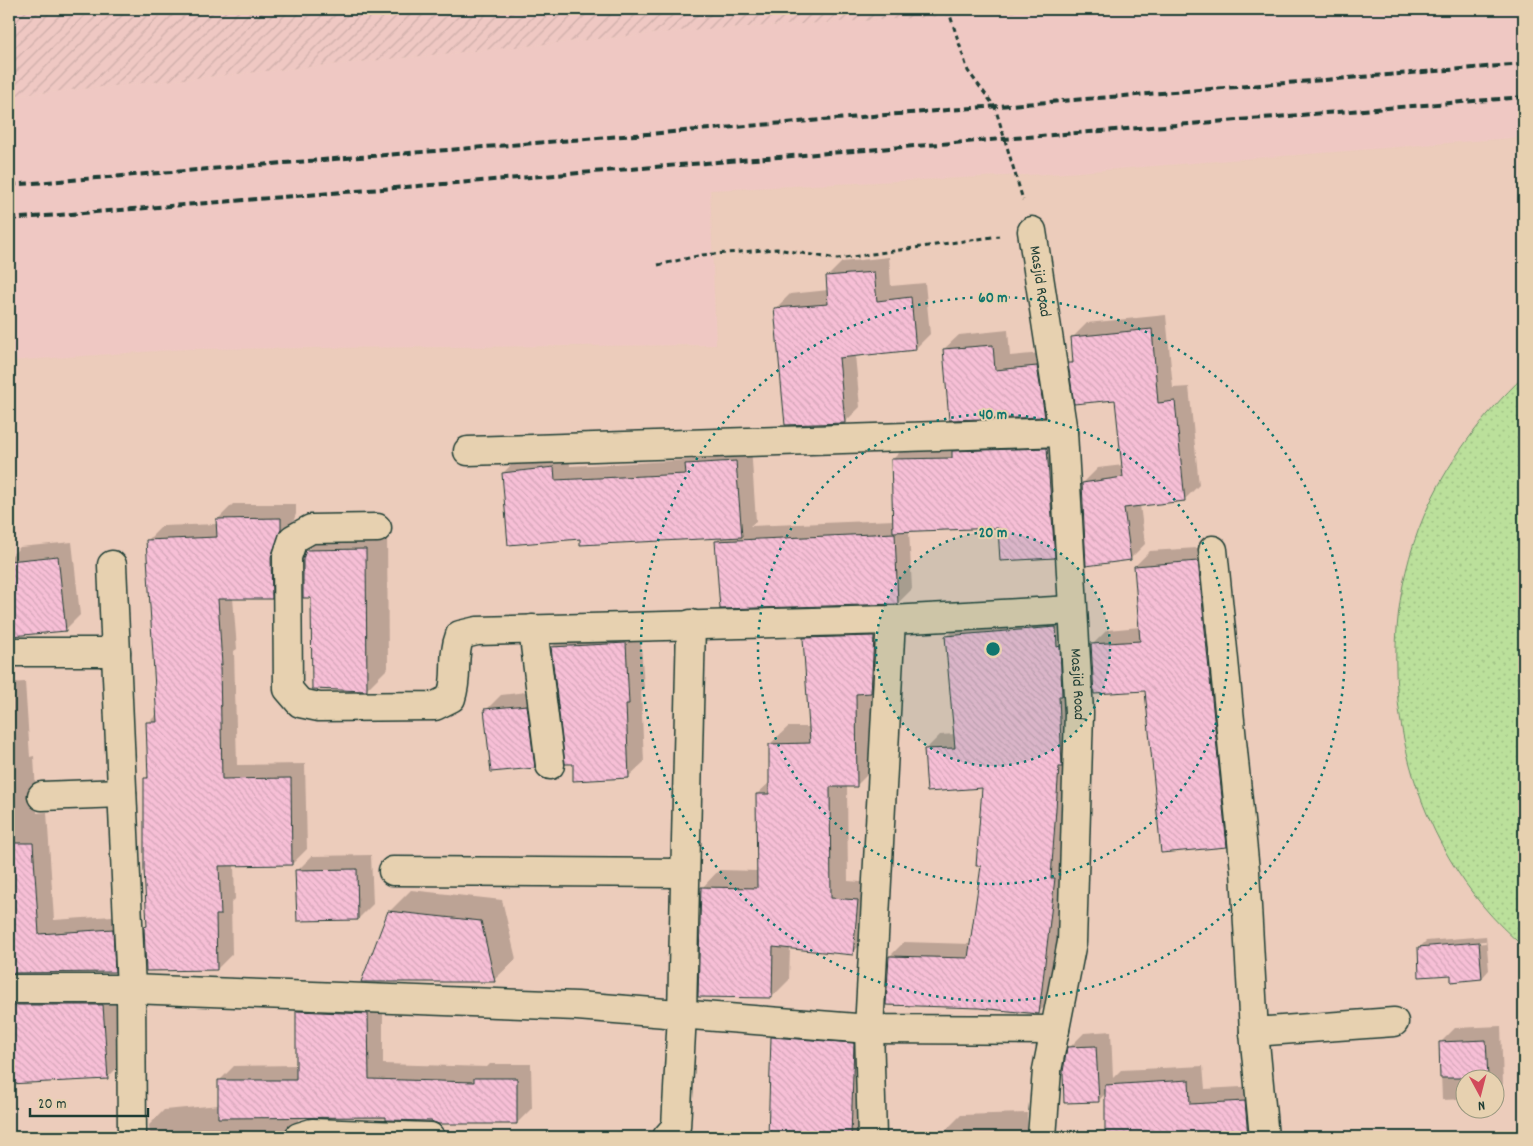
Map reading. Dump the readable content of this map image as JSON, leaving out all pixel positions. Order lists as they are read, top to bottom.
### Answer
{
  "streets": {
    "street": ["Masjid Road"]
  },
  "scale_bar": "20 m",
  "north": "bottom",
  "rings": ["60 m", "40 m", "20 m"]
}
